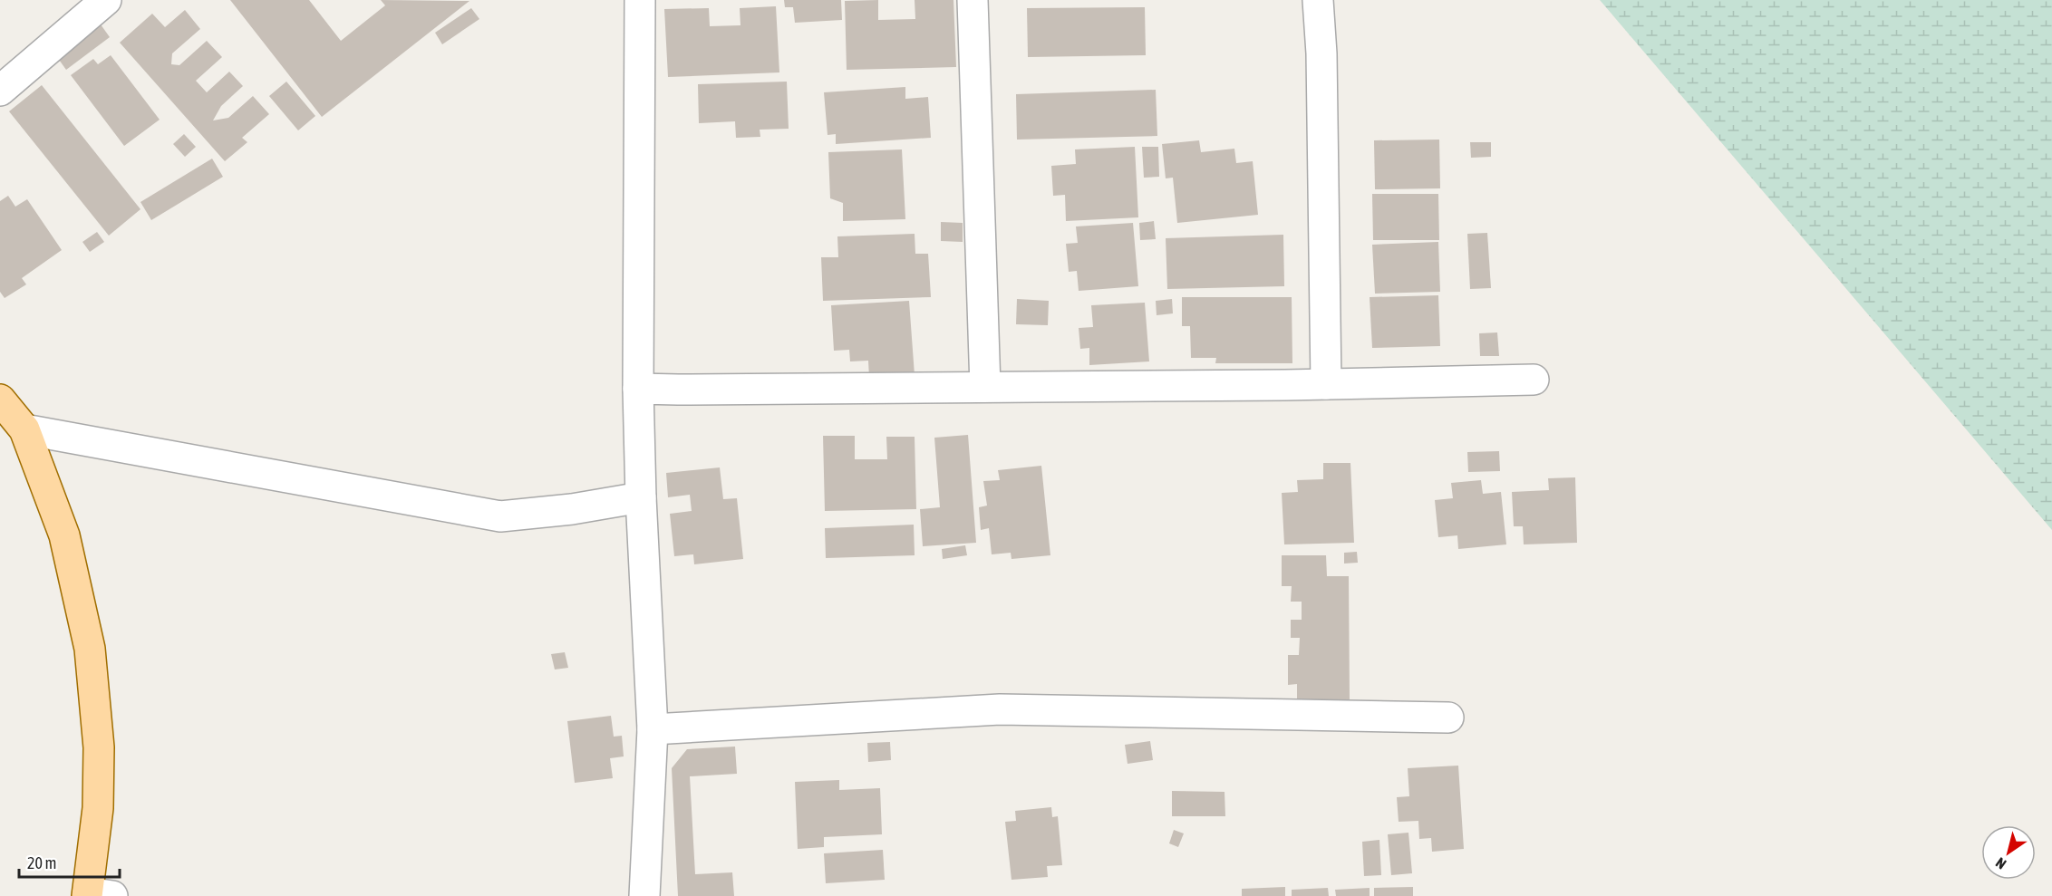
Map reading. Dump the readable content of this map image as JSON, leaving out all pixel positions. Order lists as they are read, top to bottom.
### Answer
{
  "scale_bar": "20 m",
  "north": "bottom left"
}
